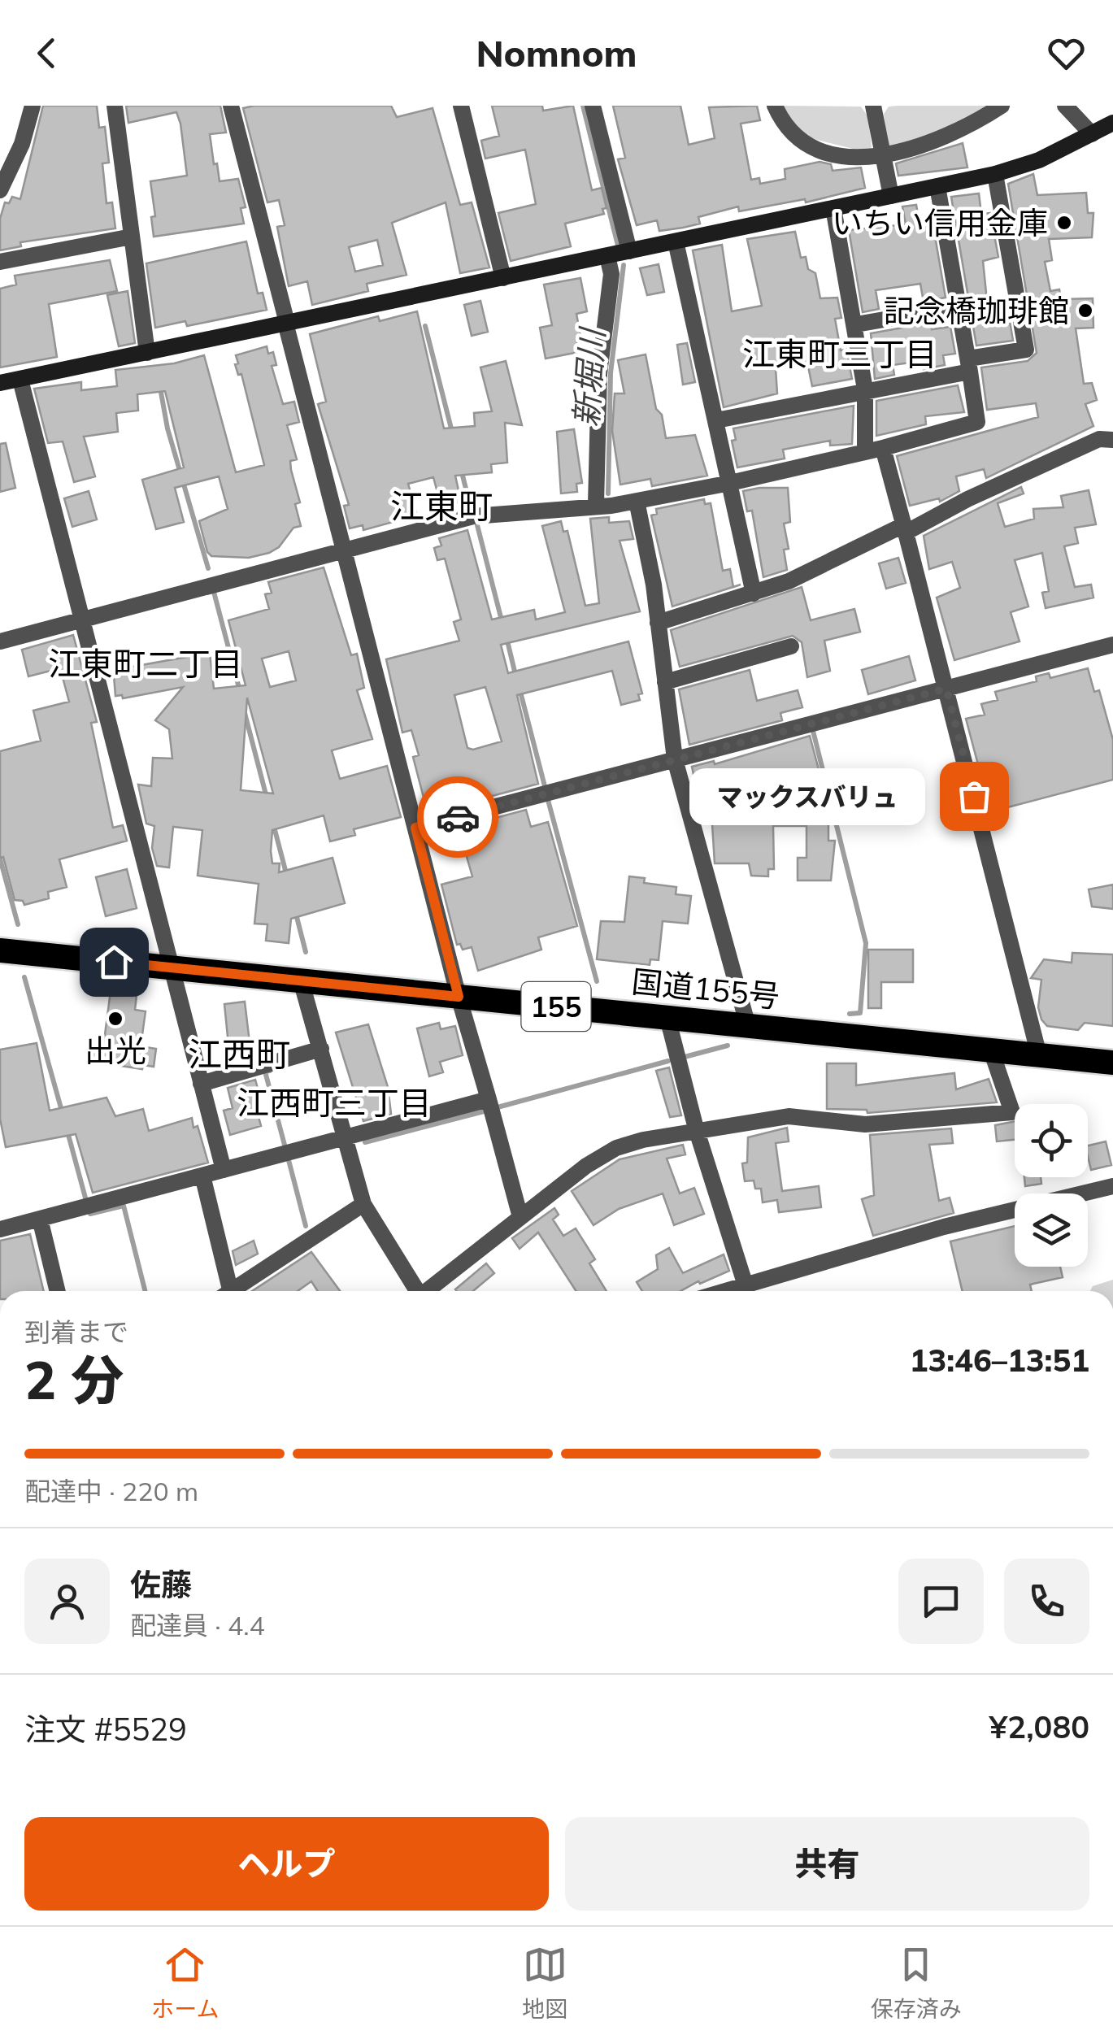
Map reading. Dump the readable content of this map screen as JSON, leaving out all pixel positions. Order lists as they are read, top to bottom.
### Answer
{
  "streets": {
    "highway": ["国道155号", "155"]
  },
  "districts": [
    "江東町三丁目",
    "江東町",
    "江東町二丁目",
    "江西町",
    "江西町三丁目"
  ],
  "water": ["新堀川"],
  "places": [
    "いちい信用金庫",
    "記念橋珈琲館",
    "マックスバリュ",
    "出光"
  ],
  "page": {
    "header": "Nomnom",
    "bubble": "マックスバリュ",
    "heading": ["2 分", "到着まで", "13:46–13:51"],
    "panel": [
      "佐藤",
      "配達員 · 4.4",
      "注文 #5529",
      "¥2,080"
    ],
    "bar": "配達中 · 220 m",
    "buttons": ["ヘルプ", "共有"],
    "tabs": ["ホーム", "地図", "保存済み"]
  }
}
